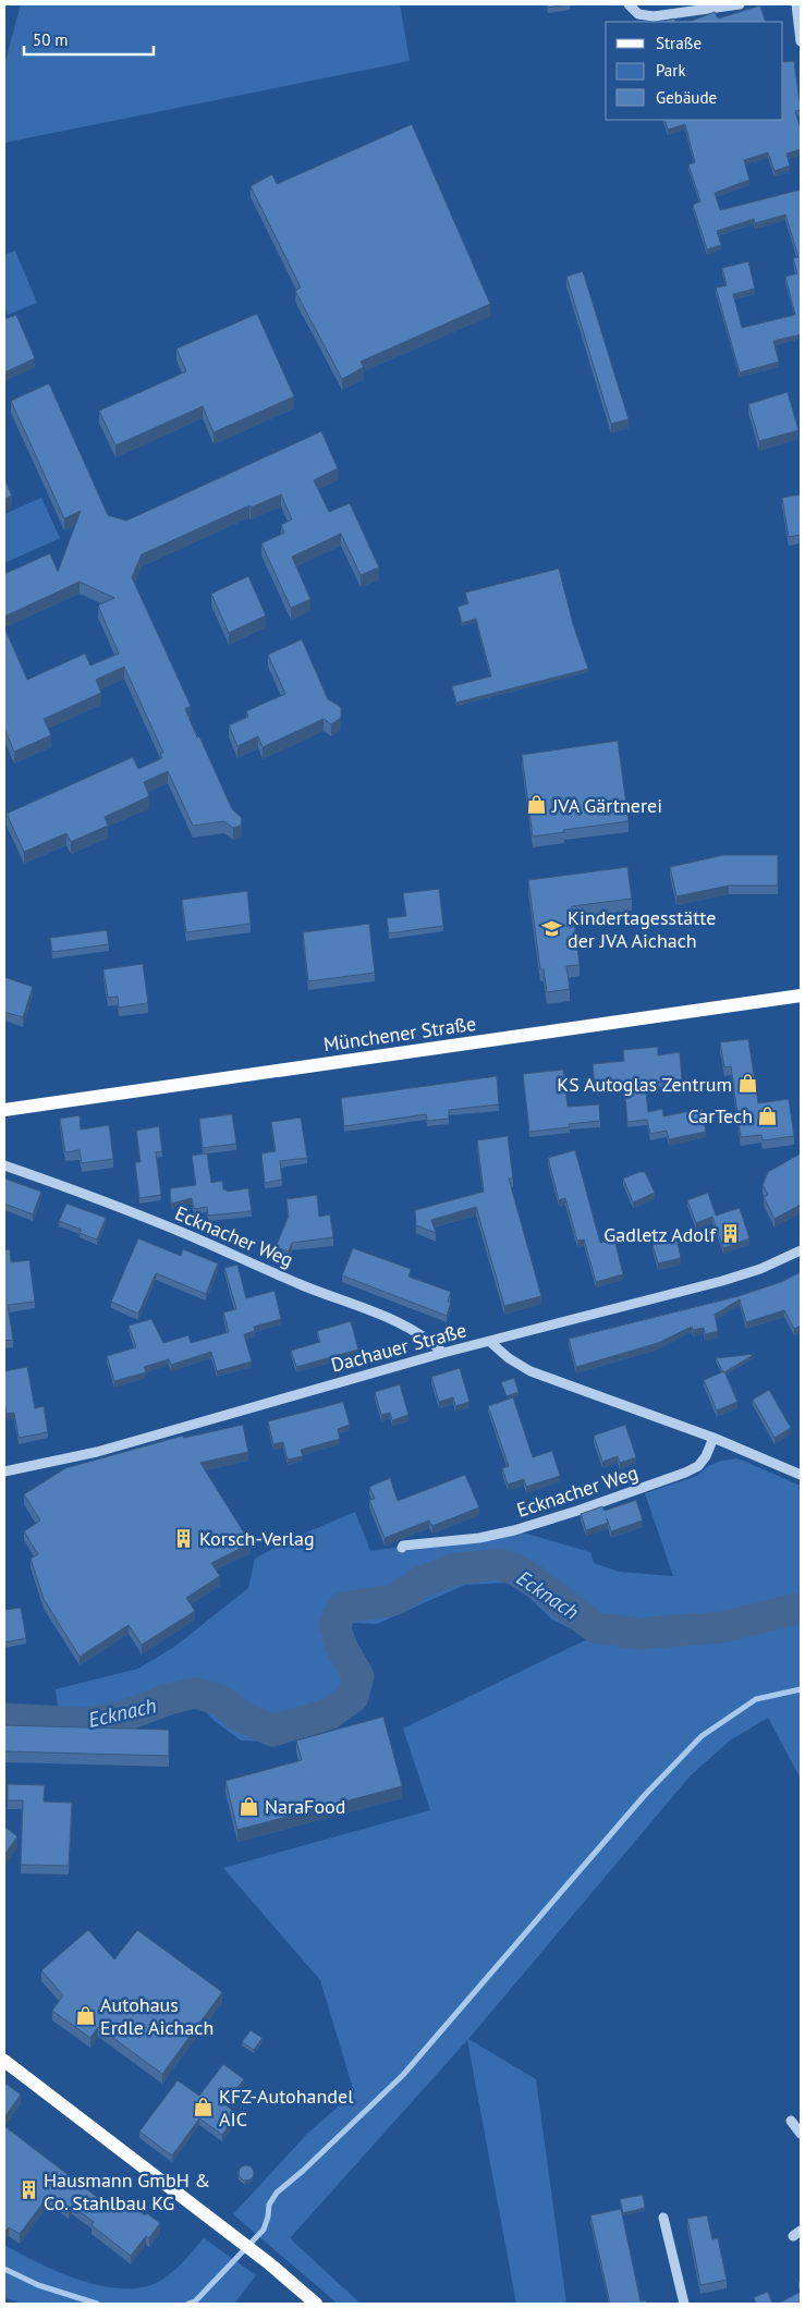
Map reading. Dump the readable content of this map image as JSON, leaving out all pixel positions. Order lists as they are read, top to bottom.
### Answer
{
  "streets": {
    "main road": ["Münchener Straße"],
    "street": ["Ecknacher Weg", "Dachauer Straße"]
  },
  "crossings": [
    ["Ecknacher Weg", "Dachauer Straße"]
  ],
  "water": ["Ecknach"],
  "places": {
    "shop": [
      "JVA Gärtnerei",
      "KS Autoglas Zentrum",
      "CarTech",
      "NaraFood",
      "Autohaus Erdle Aichach",
      "KFZ-Autohandel AIC"
    ],
    "school or university": ["Kindertagesstätte der JVA Aichach"],
    "building": ["Gadletz Adolf", "Korsch-Verlag", "Hausmann GmbH & Co. Stahlbau KG"]
  },
  "legend": ["Straße", "Park", "Gebäude"],
  "scale_bar": "50 m"
}
